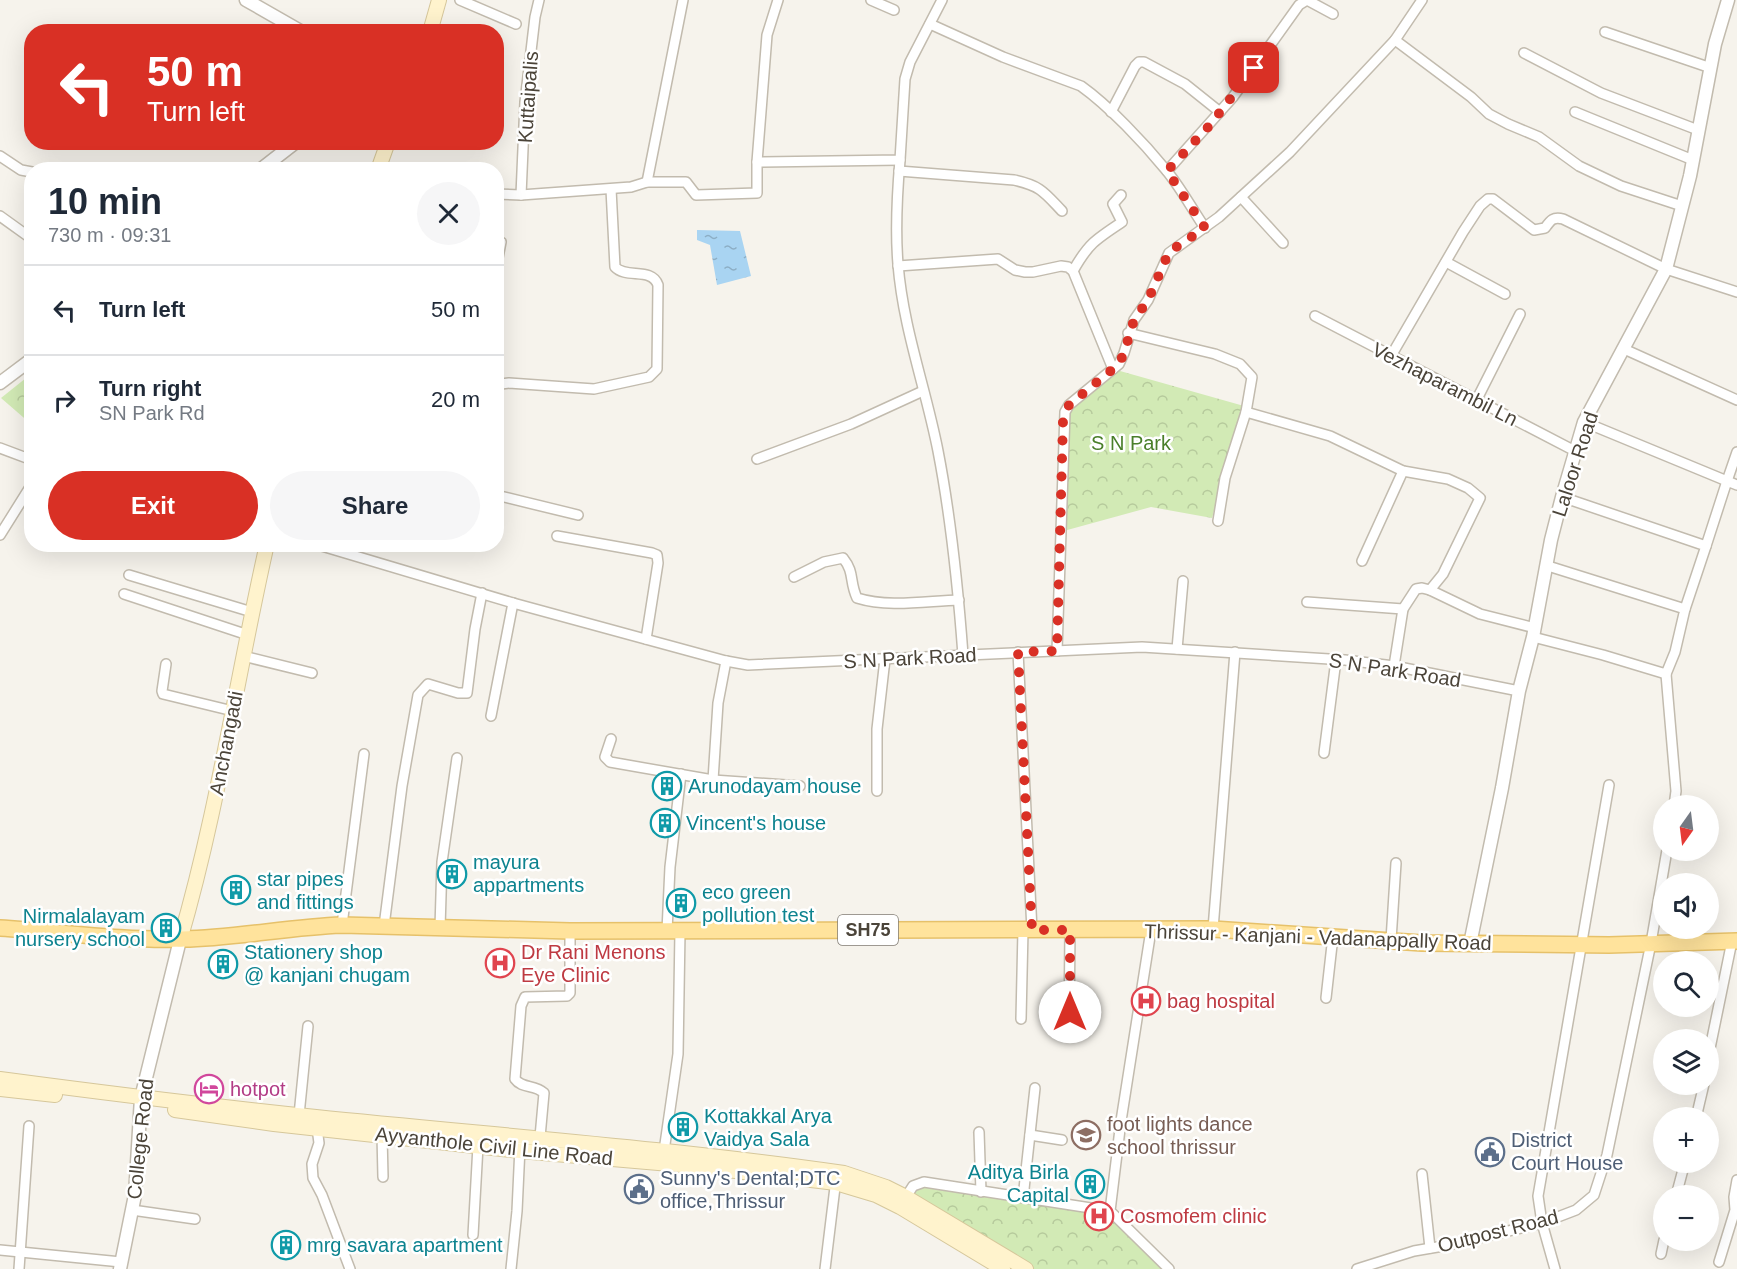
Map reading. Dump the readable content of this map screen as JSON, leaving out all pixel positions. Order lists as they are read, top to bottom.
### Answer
{
  "streets": {
    "main road": [
      "Anchangadi",
      "SH75",
      "Thrissur - Kanjani - Vadanappally Road",
      "Ayyanthole Civil Line Road"
    ],
    "street": [
      "Kuttaipalis",
      "Vezhaparambil Ln",
      "Laloor Road",
      "S N Park Road",
      "College Road",
      "Outpost Road"
    ]
  },
  "crossings": [
    ["Vezhaparambil Ln", "Laloor Road"],
    ["Laloor Road", "S N Park Road"],
    ["Laloor Road", "Thrissur - Kanjani - Vadanappally Road"],
    ["Anchangadi", "Thrissur - Kanjani - Vadanappally Road"],
    ["Anchangadi", "College Road"],
    ["Thrissur - Kanjani - Vadanappally Road", "College Road"],
    ["Thrissur - Kanjani - Vadanappally Road", "Outpost Road"],
    ["College Road", "Ayyanthole Civil Line Road"]
  ],
  "parks": ["S N Park"],
  "places": {
    "building": [
      "Arunodayam house",
      "Vincent's house",
      "mayura appartments",
      "star pipes and fittings",
      "eco green pollution test",
      "Nirmalalayam nursery school",
      "Stationery shop @ kanjani chugam",
      "Kottakkal Arya Vaidya Sala",
      "Aditya Birla Capital",
      "mrg savara apartment"
    ],
    "hospital": ["Dr Rani Menons Eye Clinic", "bag hospital", "Cosmofem clinic"],
    "hotel": ["hotpot"],
    "school or university": ["foot lights dance school thrissur"],
    "public building": ["District Court House", "Sunny's Dental;DTC office,Thrissur"]
  },
  "north": "bottom",
  "page": {
    "turn": ["50 m", "Turn left"],
    "heading": ["10 min", "730 m · 09:31"],
    "list": [
      {
        "name": "Turn left",
        "value": "50 m"
      },
      {
        "name": "Turn right",
        "note": "SN Park Rd",
        "value": "20 m"
      }
    ],
    "buttons": ["Exit", "Share"],
    "map_buttons": ["+", "−"]
  }
}
